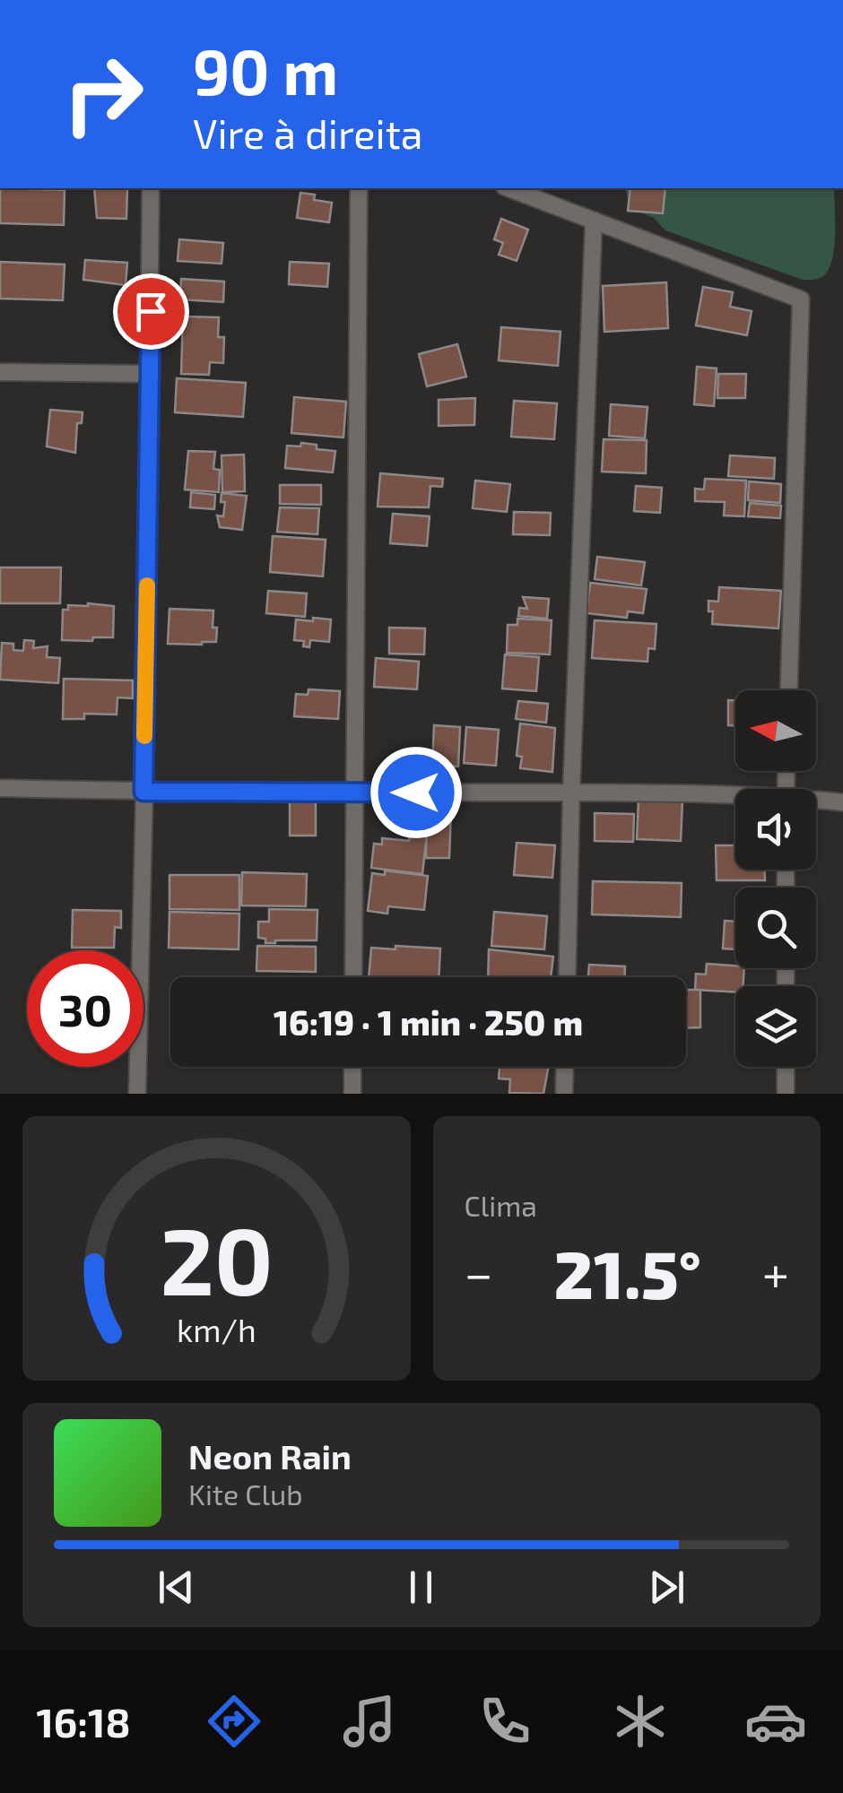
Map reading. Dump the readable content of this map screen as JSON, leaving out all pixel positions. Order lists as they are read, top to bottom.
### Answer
{
  "north": "left",
  "page": {
    "turn": ["90 m", "Vire à direita"],
    "limit": "30",
    "trip": "16:19 · 1 min · 250 m",
    "tile": "Clima",
    "heat": ["−", "21.5°", "+"],
    "song": ["Neon Rain", "Kite Club"],
    "tabs": "16:18",
    "gauge": ["20", "km/h"]
  }
}
